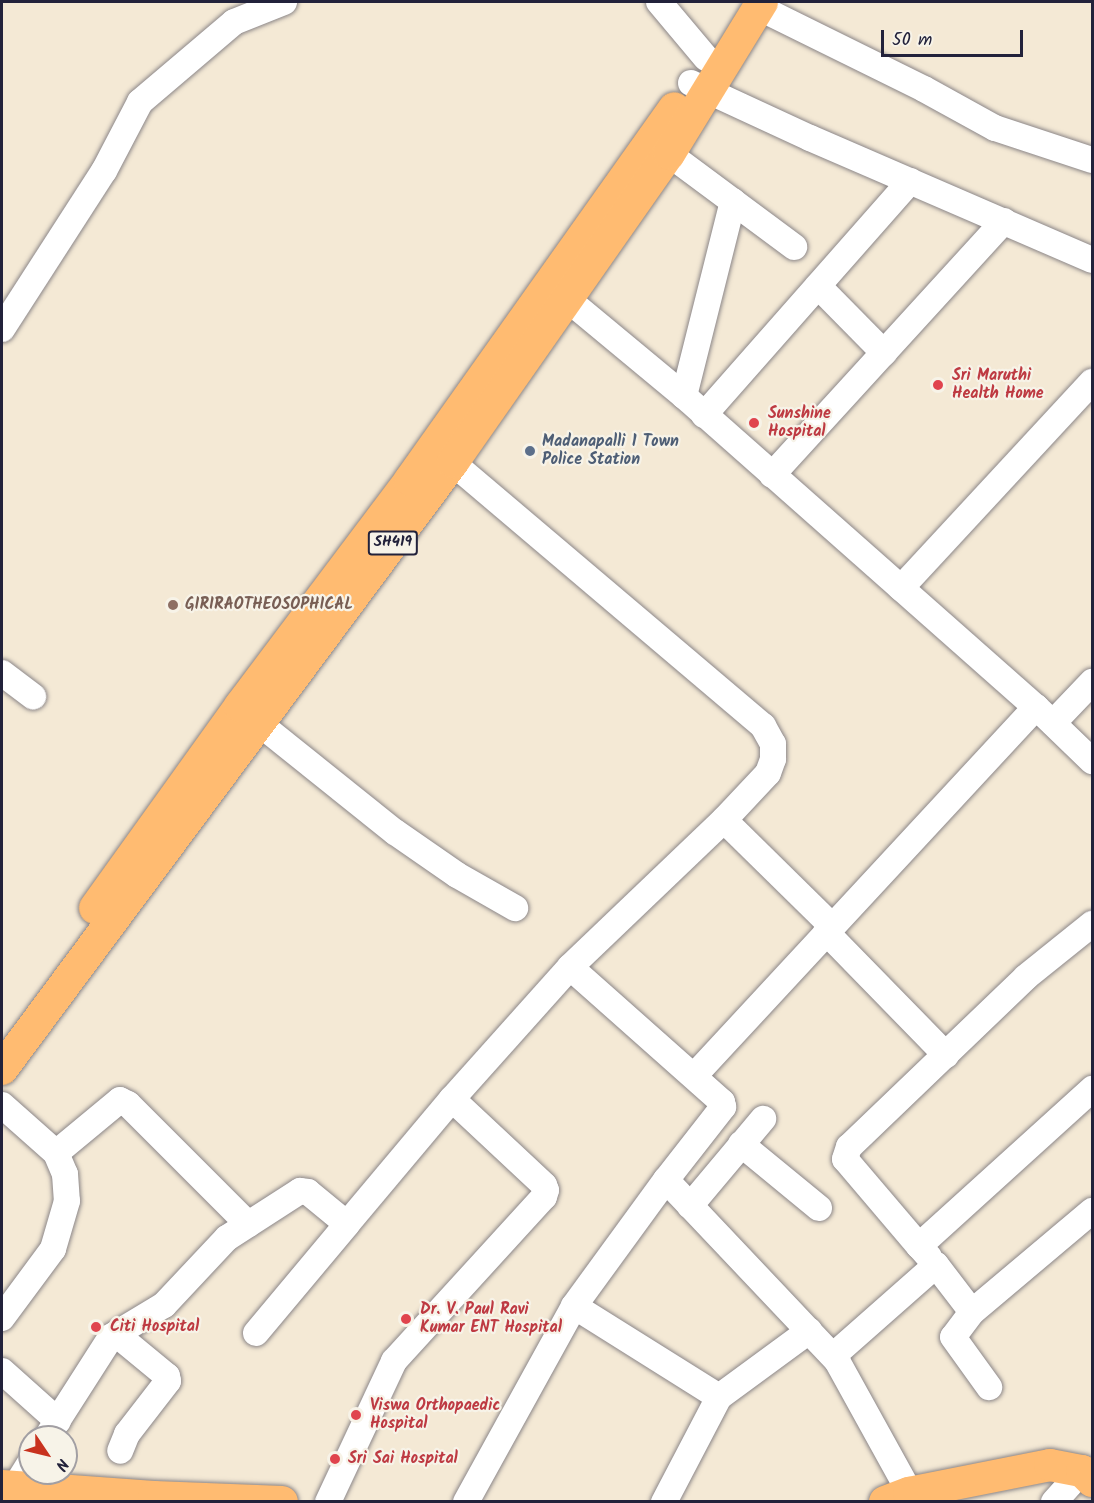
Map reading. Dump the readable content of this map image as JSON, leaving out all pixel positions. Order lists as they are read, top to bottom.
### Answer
{
  "streets": {
    "main road": ["SH419"]
  },
  "places": [
    "Sri Maruthi Health Home",
    "Sunshine Hospital",
    "Madanapalli 1 Town Police Station",
    "GIRIRAOTHEOSOPHICAL",
    "Dr. V. Paul Ravi Kumar ENT Hospital",
    "Citi Hospital",
    "Viswa Orthopaedic Hospital",
    "Sri Sai Hospital"
  ],
  "scale_bar": "50 m",
  "north": "bottom right"
}
